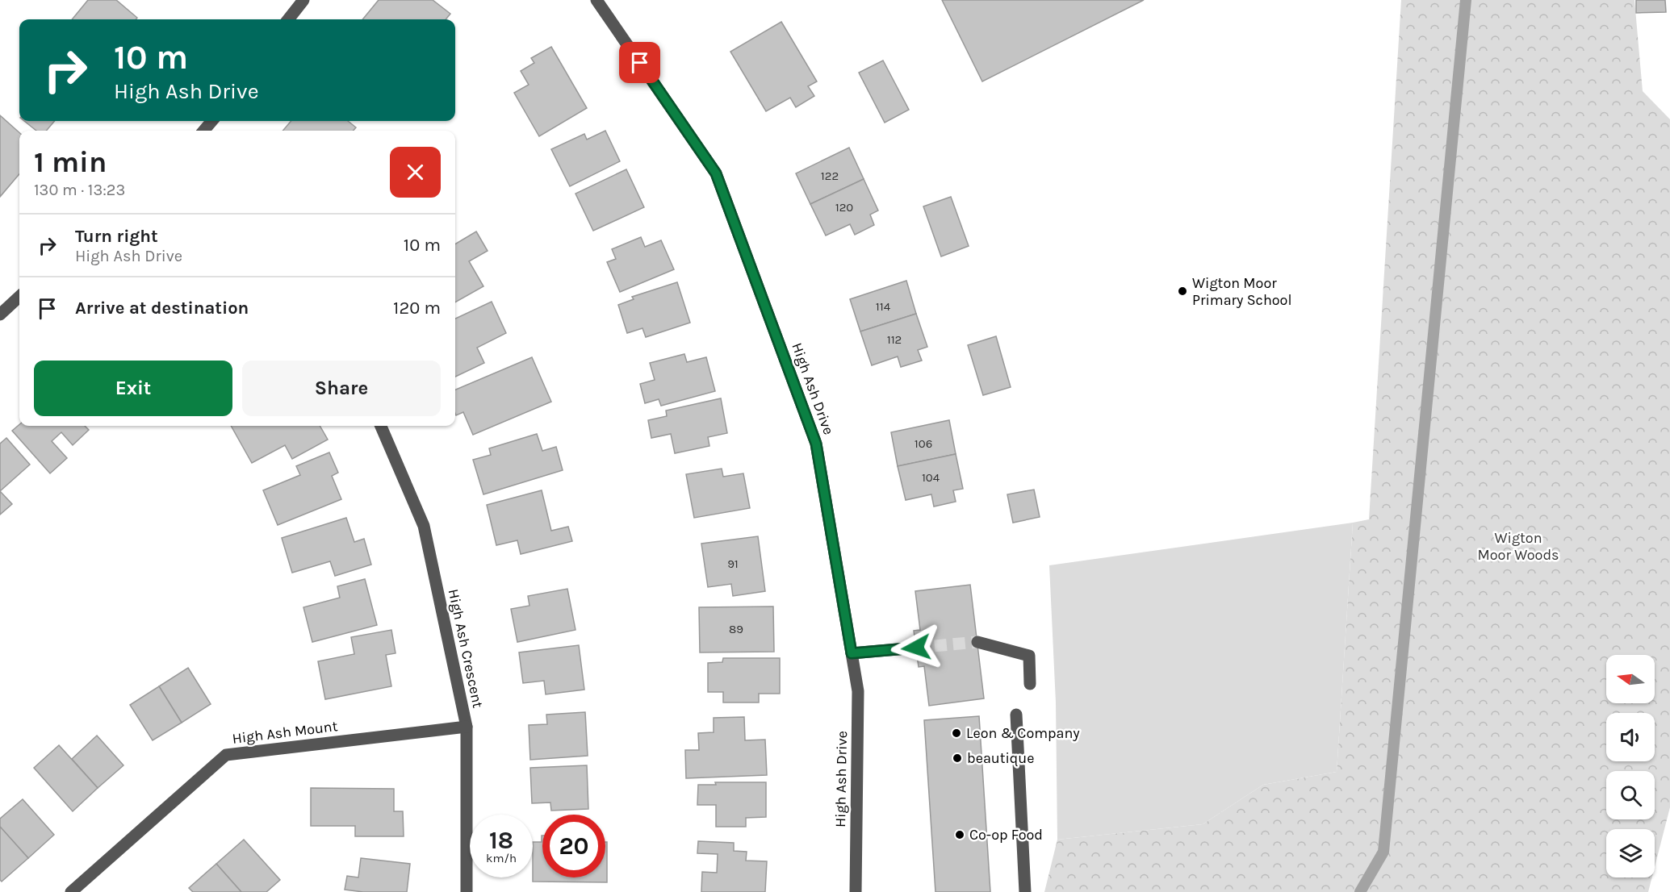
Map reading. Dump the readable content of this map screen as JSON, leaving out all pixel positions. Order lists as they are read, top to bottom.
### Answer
{
  "streets": {
    "street": ["High Ash Drive", "High Ash Crescent", "High Ash Mount"]
  },
  "crossings": [
    ["High Ash Crescent", "High Ash Mount"]
  ],
  "parks": ["Wigton Moor Woods"],
  "places": [
    "Wigton Moor Primary School",
    "Leon & Company",
    "beautique",
    "Co-op Food"
  ],
  "house_numbers": [
    "122",
    "120",
    "114",
    "112",
    "106",
    "104",
    "91",
    "89"
  ],
  "north": "left",
  "page": {
    "turn": ["10 m", "High Ash Drive"],
    "heading": ["1 min", "130 m · 13:23"],
    "list": [
      {
        "name": "Turn right",
        "note": "High Ash Drive",
        "value": "10 m"
      },
      {
        "name": "Arrive at destination",
        "value": "120 m"
      }
    ],
    "buttons": ["Exit", "Share"],
    "speed": "18 km/h",
    "limit": "20"
  }
}
